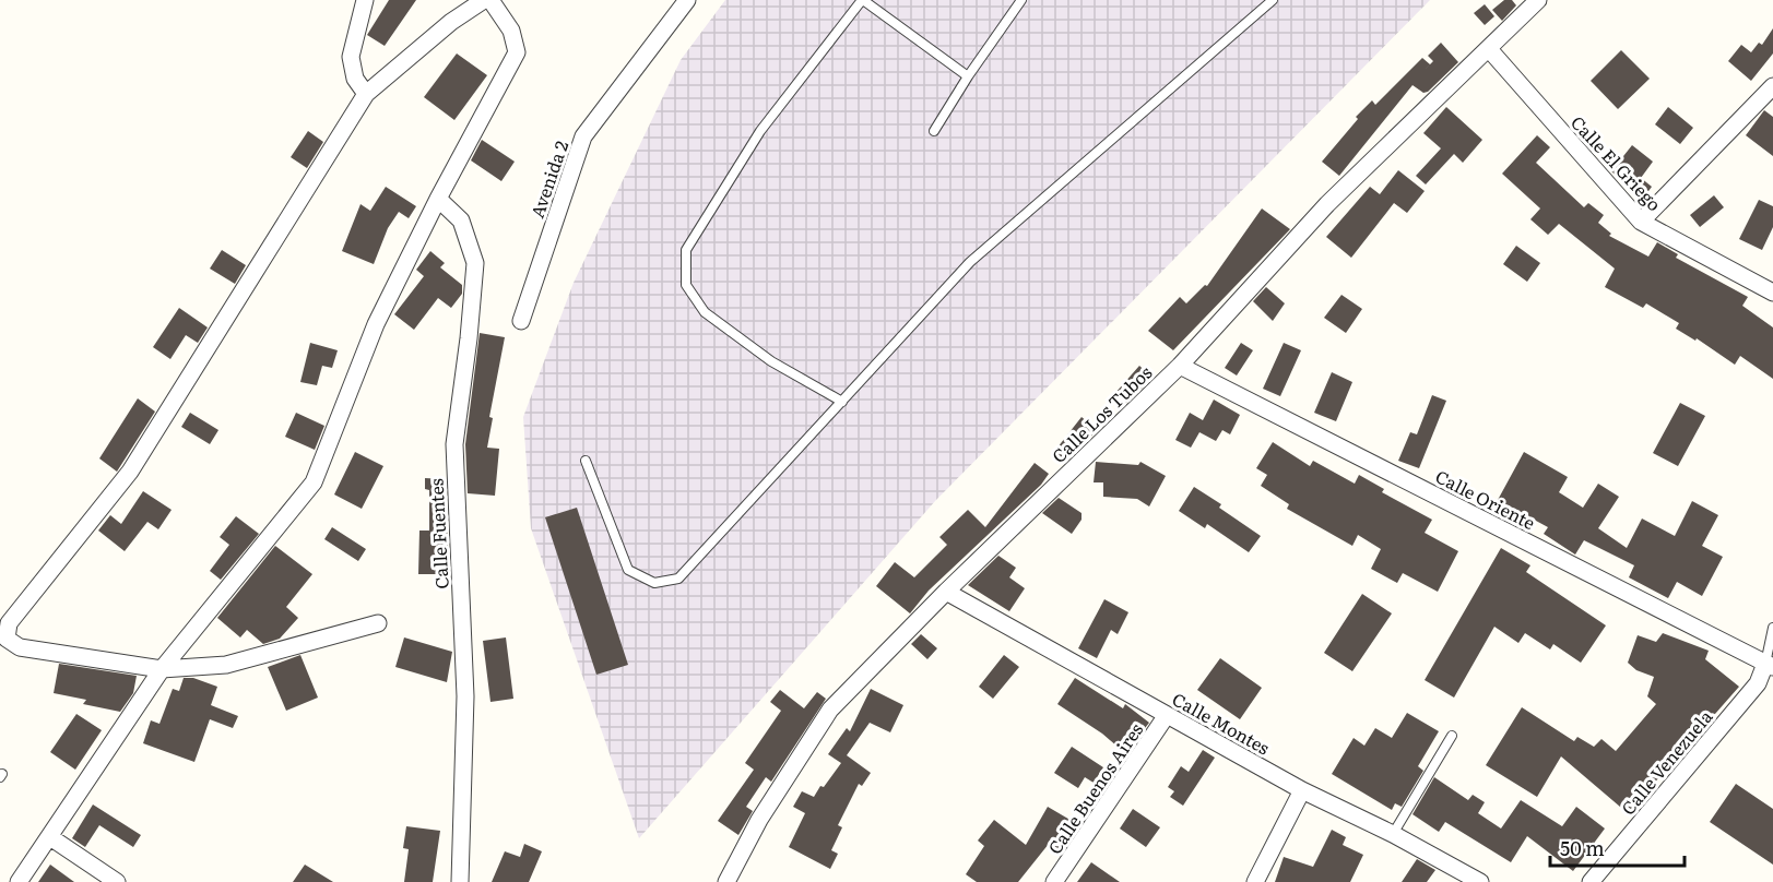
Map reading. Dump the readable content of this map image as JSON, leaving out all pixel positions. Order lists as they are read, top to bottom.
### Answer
{
  "streets": {
    "street": [
      "Calle El Griego",
      "Avenida 2",
      "Calle Los Tubos",
      "Calle Oriente",
      "Calle Fuentes",
      "Calle Montes",
      "Calle Venezuela",
      "Calle Buenos Aires"
    ]
  },
  "crossings": [
    ["Calle El Griego", "Calle Los Tubos"],
    ["Calle Los Tubos", "Calle Oriente"],
    ["Calle Los Tubos", "Calle Montes"],
    ["Calle Oriente", "Calle Venezuela"],
    ["Calle Montes", "Calle Buenos Aires"]
  ],
  "scale_bar": "50 m"
}
